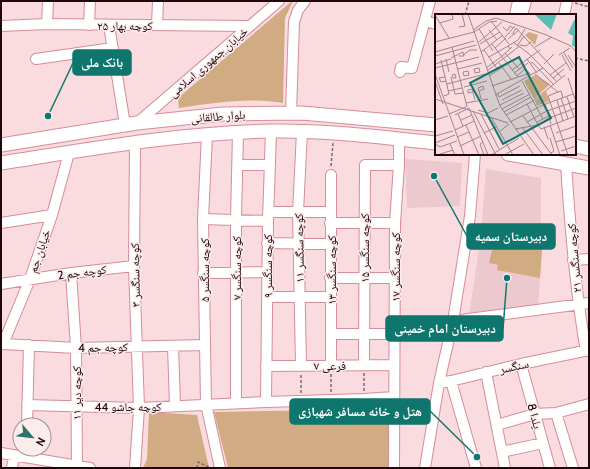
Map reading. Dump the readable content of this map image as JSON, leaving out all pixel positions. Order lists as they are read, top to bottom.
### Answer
{
  "streets": {
    "main road": ["بلوار طالقانی"],
    "street": [
      "کوچه بهار ۲۵",
      "خیابان جمهوری اسلامی",
      "کوچه سنگسر ۱۱",
      "کوچه سنگسر ۱۵",
      "خیابان جم",
      "کوچه سنگسر ۲۱",
      "کوچه سنگسر ۹",
      "کوچه سنگسر ۱۷",
      "کوچه سنگسر ۷",
      "کوچه سنگسر ۵",
      "کوچه سنگسر ۱۳",
      "کوچه جم 2",
      "کوچه سنگسر ۳",
      "کوچه جم 4",
      "فرعی ۷",
      "سنگسر",
      "کوچه دیر ۱۱",
      "کوچه جاشو 44",
      "یلدا 8"
    ]
  },
  "crossings": [
    ["کوچه بهار ۲۵", "خیابان جمهوری اسلامی"],
    ["خیابان جمهوری اسلامی", "بلوار طالقانی"],
    ["بلوار طالقانی", "کوچه سنگسر ۱۱"],
    ["بلوار طالقانی", "خیابان جم"],
    ["بلوار طالقانی", "کوچه سنگسر ۹"],
    ["بلوار طالقانی", "کوچه سنگسر ۱۷"],
    ["بلوار طالقانی", "کوچه سنگسر ۷"],
    ["بلوار طالقانی", "کوچه سنگسر ۵"],
    ["بلوار طالقانی", "کوچه سنگسر ۳"],
    ["کوچه سنگسر ۱۱", "فرعی ۷"],
    ["کوچه سنگسر ۱۵", "کوچه سنگسر ۱۷"],
    ["کوچه سنگسر ۱۵", "فرعی ۷"],
    ["خیابان جم", "کوچه جم 2"],
    ["خیابان جم", "کوچه جم 4"],
    ["کوچه سنگسر ۲۱", "سنگسر"],
    ["کوچه سنگسر ۹", "فرعی ۷"],
    ["کوچه سنگسر ۹", "کوچه جاشو 44"],
    ["کوچه سنگسر ۱۷", "فرعی ۷"],
    ["کوچه سنگسر ۱۷", "کوچه جاشو 44"],
    ["کوچه سنگسر ۷", "کوچه جاشو 44"],
    ["کوچه سنگسر ۵", "کوچه جم 4"],
    ["کوچه سنگسر ۵", "کوچه جاشو 44"],
    ["کوچه سنگسر ۱۳", "فرعی ۷"],
    ["کوچه جم 2", "کوچه سنگسر ۳"],
    ["کوچه جم 2", "کوچه دیر ۱۱"],
    ["کوچه سنگسر ۳", "کوچه جم 4"],
    ["کوچه سنگسر ۳", "کوچه جاشو 44"],
    ["کوچه جم 4", "کوچه دیر ۱۱"],
    ["سنگسر", "یلدا 8"],
    ["کوچه دیر ۱۱", "کوچه جاشو 44"]
  ],
  "places": [
    "بانک ملی",
    "دبیرستان سمیه",
    "دبیرستان امام خمینی",
    "هتل و خانه مسافر شهبازی"
  ],
  "north": "bottom right"
}
